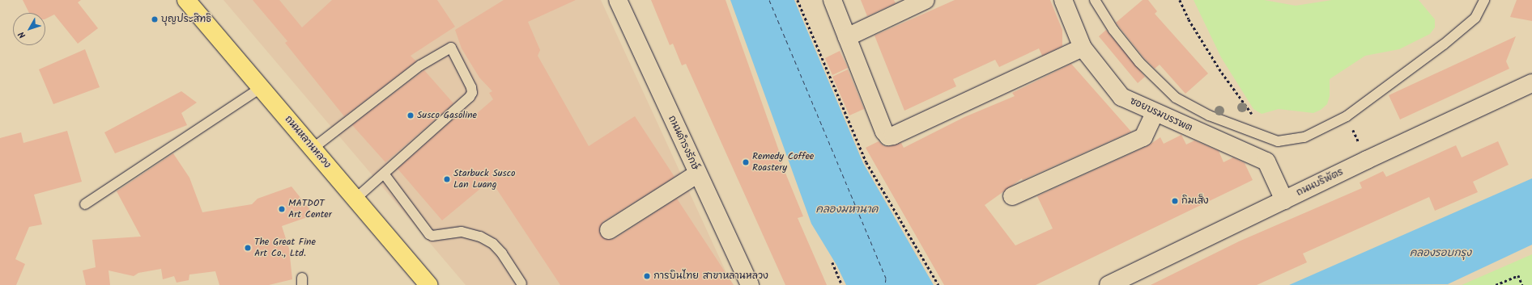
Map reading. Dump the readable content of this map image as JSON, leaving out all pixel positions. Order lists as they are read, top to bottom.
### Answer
{
  "streets": {
    "main road": ["ถนนหลานหลวง"],
    "street": ["ซอยบรมบรรพต", "ถนนดำรงรักษ์", "ถนนบริพัตร"]
  },
  "crossings": [
    ["ซอยบรมบรรพต", "ถนนบริพัตร"]
  ],
  "water": ["คลองมหานาค", "คลองรอบกรุง"],
  "places": [
    "บุญประสิทธิ",
    "Susco Gasoline",
    "Remedy Coffee Roastery",
    "Starbuck Susco Lan Luang",
    "กิมเส็ง",
    "MATDOT Art Center",
    "The Great Fine Art Co., Ltd.",
    "การบินไทย สาขาหลานหลวง"
  ],
  "north": "bottom left"
}
